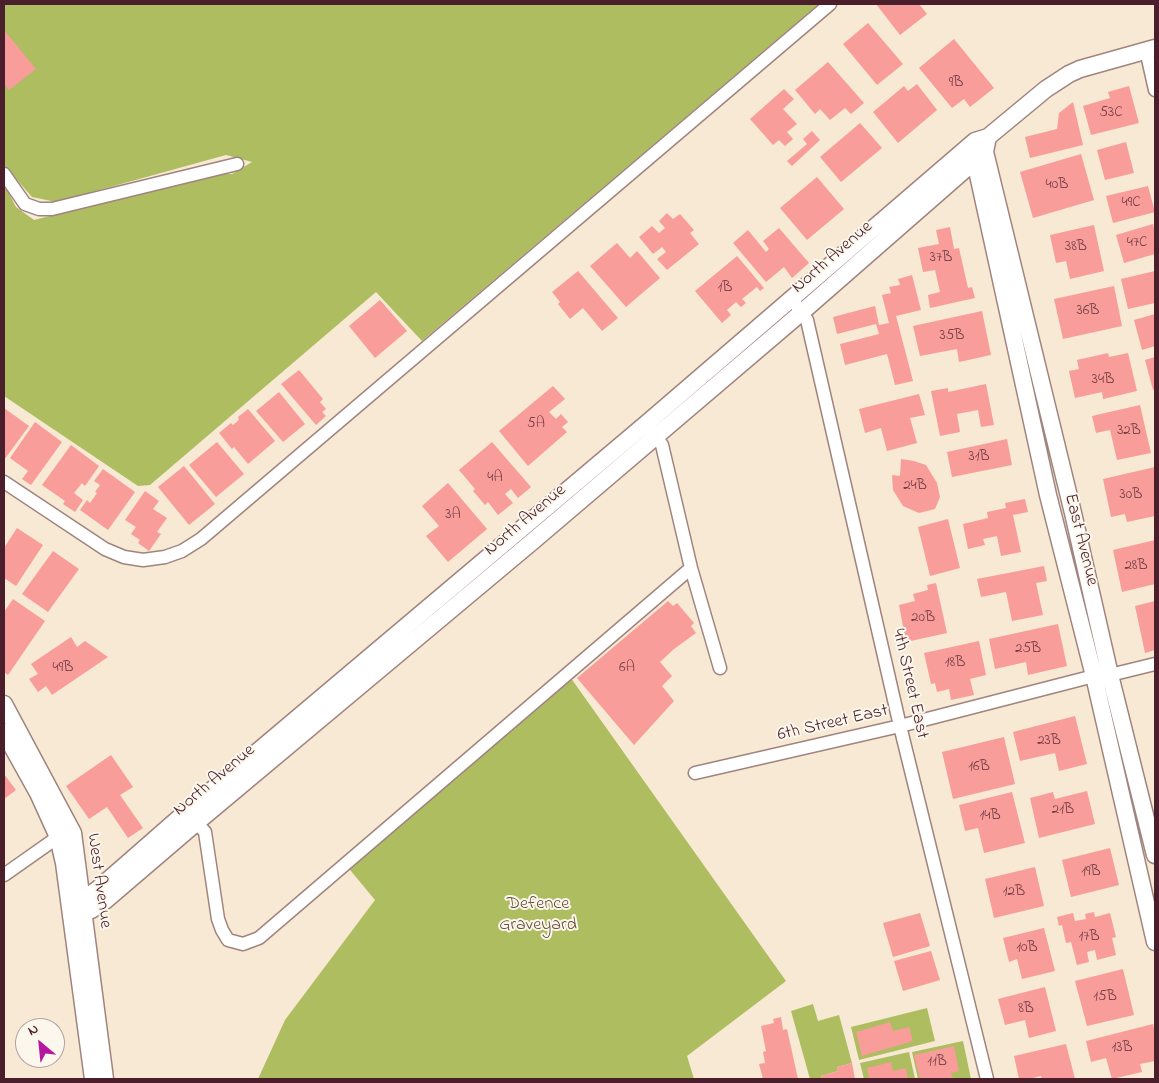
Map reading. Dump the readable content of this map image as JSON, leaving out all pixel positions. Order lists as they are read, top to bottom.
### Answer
{
  "streets": {
    "street": [
      "North Avenue",
      "East Avenue",
      "4th Street East",
      "6th Street East",
      "West Avenue"
    ]
  },
  "crossings": [
    ["North Avenue", "East Avenue"],
    ["North Avenue", "4th Street East"],
    ["North Avenue", "West Avenue"],
    ["East Avenue", "6th Street East"],
    ["4th Street East", "6th Street East"]
  ],
  "parks": ["Defence Graveyard"],
  "house_numbers": [
    "9B",
    "53C",
    "40B",
    "49C",
    "47C",
    "38B",
    "37B",
    "1B",
    "36B",
    "35B",
    "34B",
    "5A",
    "32B",
    "31B",
    "4A",
    "24B",
    "30B",
    "3A",
    "28B",
    "20B",
    "25B",
    "18B",
    "49B",
    "6A",
    "23B",
    "16B",
    "21B",
    "14B",
    "19B",
    "12B",
    "17B",
    "10B",
    "15B",
    "8B",
    "13B",
    "11B"
  ],
  "north": "top left"
}
